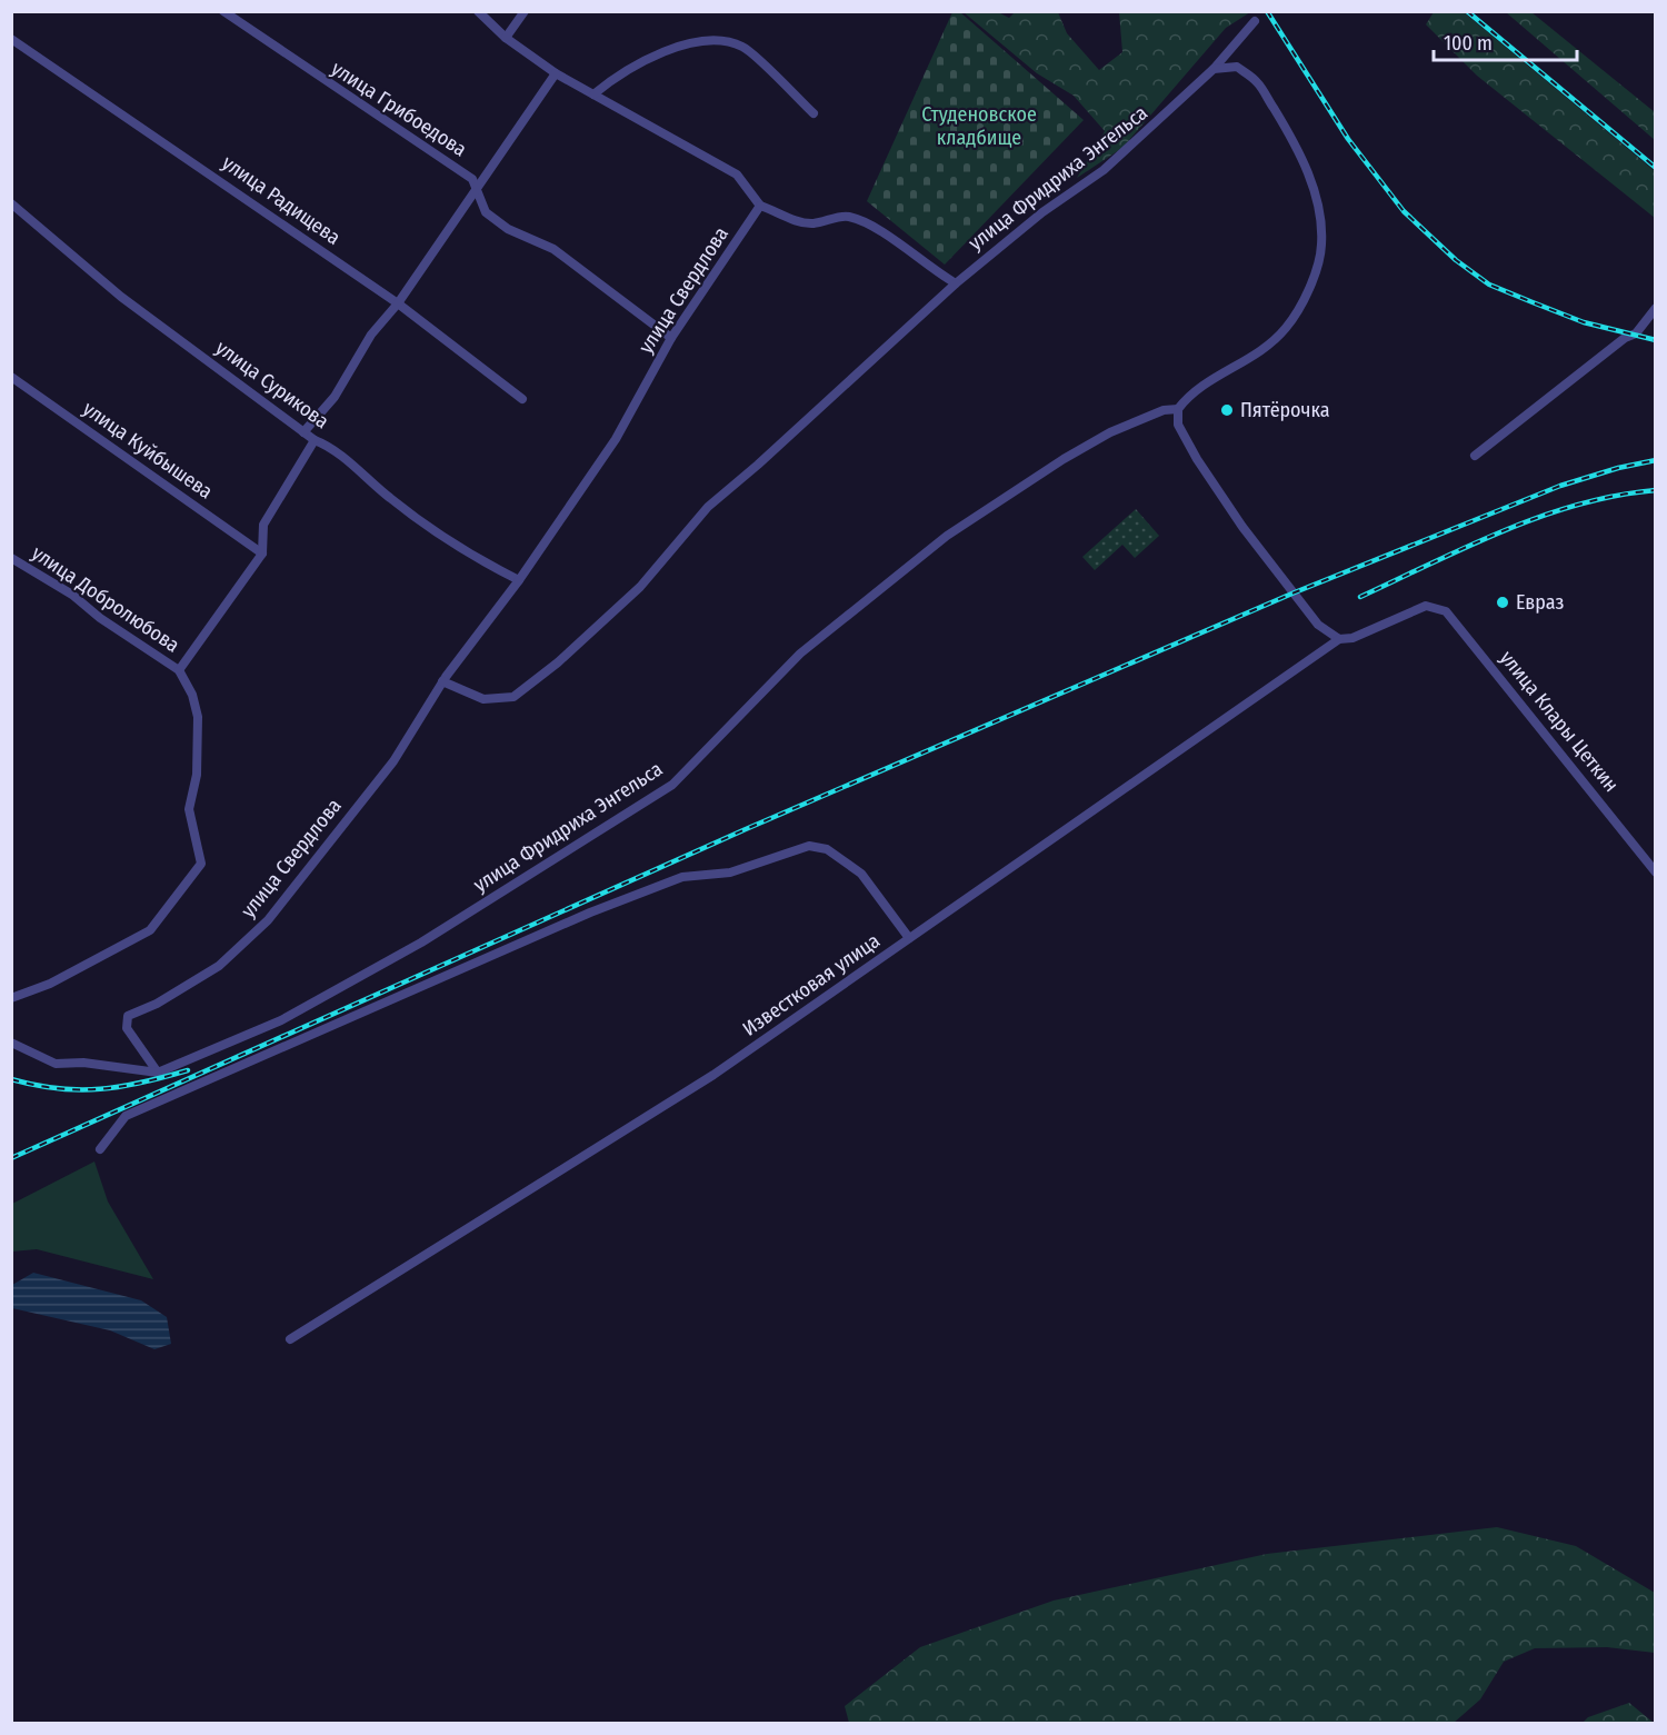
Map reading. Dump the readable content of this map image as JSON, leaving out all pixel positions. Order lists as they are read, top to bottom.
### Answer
{
  "streets": {
    "street": [
      "улица Грибоедова",
      "улица Фридриха Энгельса",
      "улица Радищева",
      "улица Свердлова",
      "улица Сурикова",
      "улица Куйбышева",
      "улица Добролюбова",
      "улица Клары Цеткин",
      "Известковая улица"
    ]
  },
  "crossings": [
    ["улица Грибоедова", "улица Свердлова"],
    ["улица Фридриха Энгельса", "улица Свердлова"],
    ["улица Свердлова", "улица Сурикова"],
    ["улица Клары Цеткин", "Известковая улица"]
  ],
  "parks": ["Студеновское кладбище"],
  "places": ["Пятёрочка", "Евраз"],
  "scale_bar": "100 m"
}
